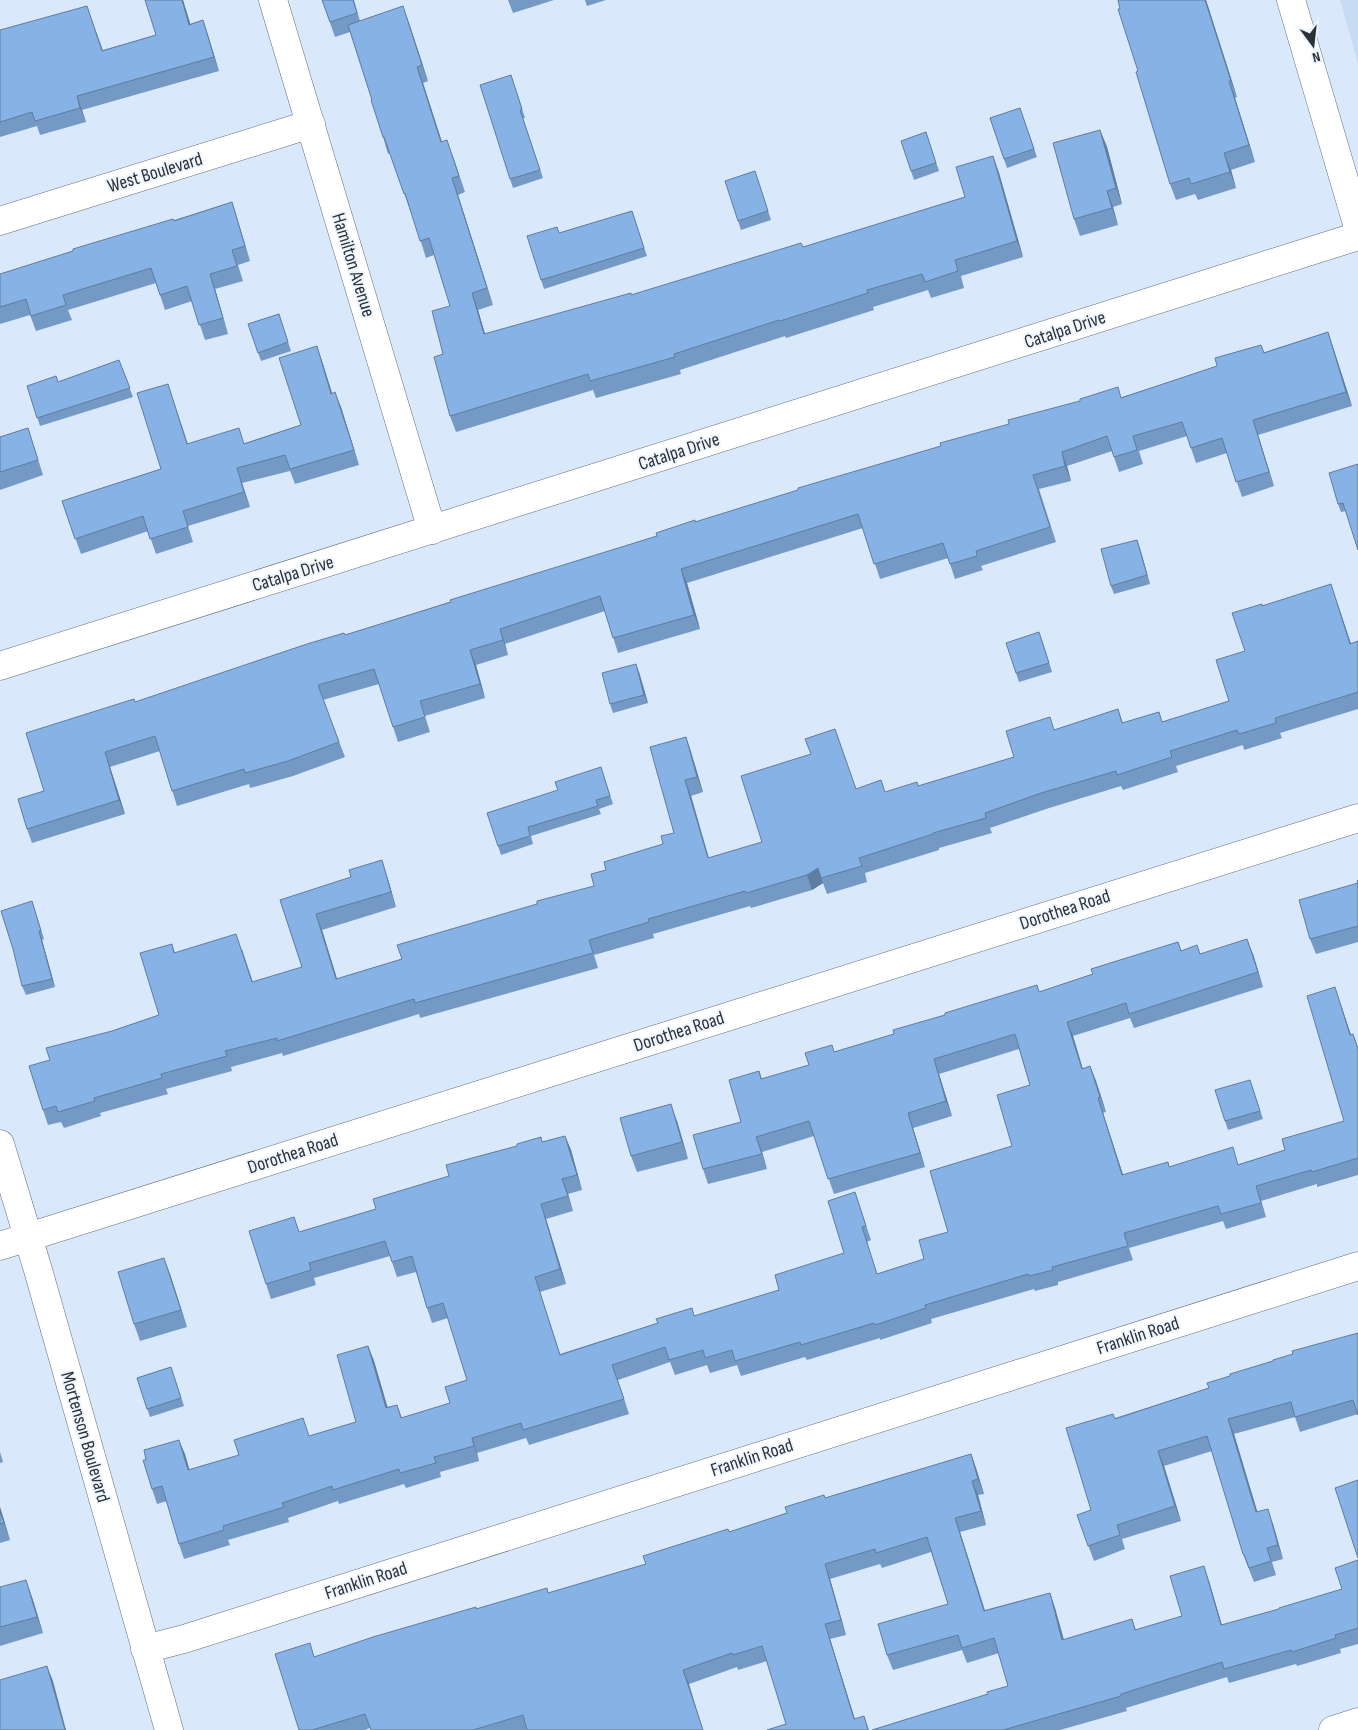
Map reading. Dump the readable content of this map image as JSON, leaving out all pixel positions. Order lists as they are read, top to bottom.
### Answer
{
  "streets": {
    "street": [
      "West Boulevard",
      "Hamilton Avenue",
      "Catalpa Drive",
      "Dorothea Road",
      "Franklin Road",
      "Mortenson Boulevard"
    ]
  },
  "crossings": [
    ["West Boulevard", "Hamilton Avenue"],
    ["Hamilton Avenue", "Catalpa Drive"],
    ["Dorothea Road", "Mortenson Boulevard"],
    ["Franklin Road", "Mortenson Boulevard"]
  ],
  "north": "bottom"
}
